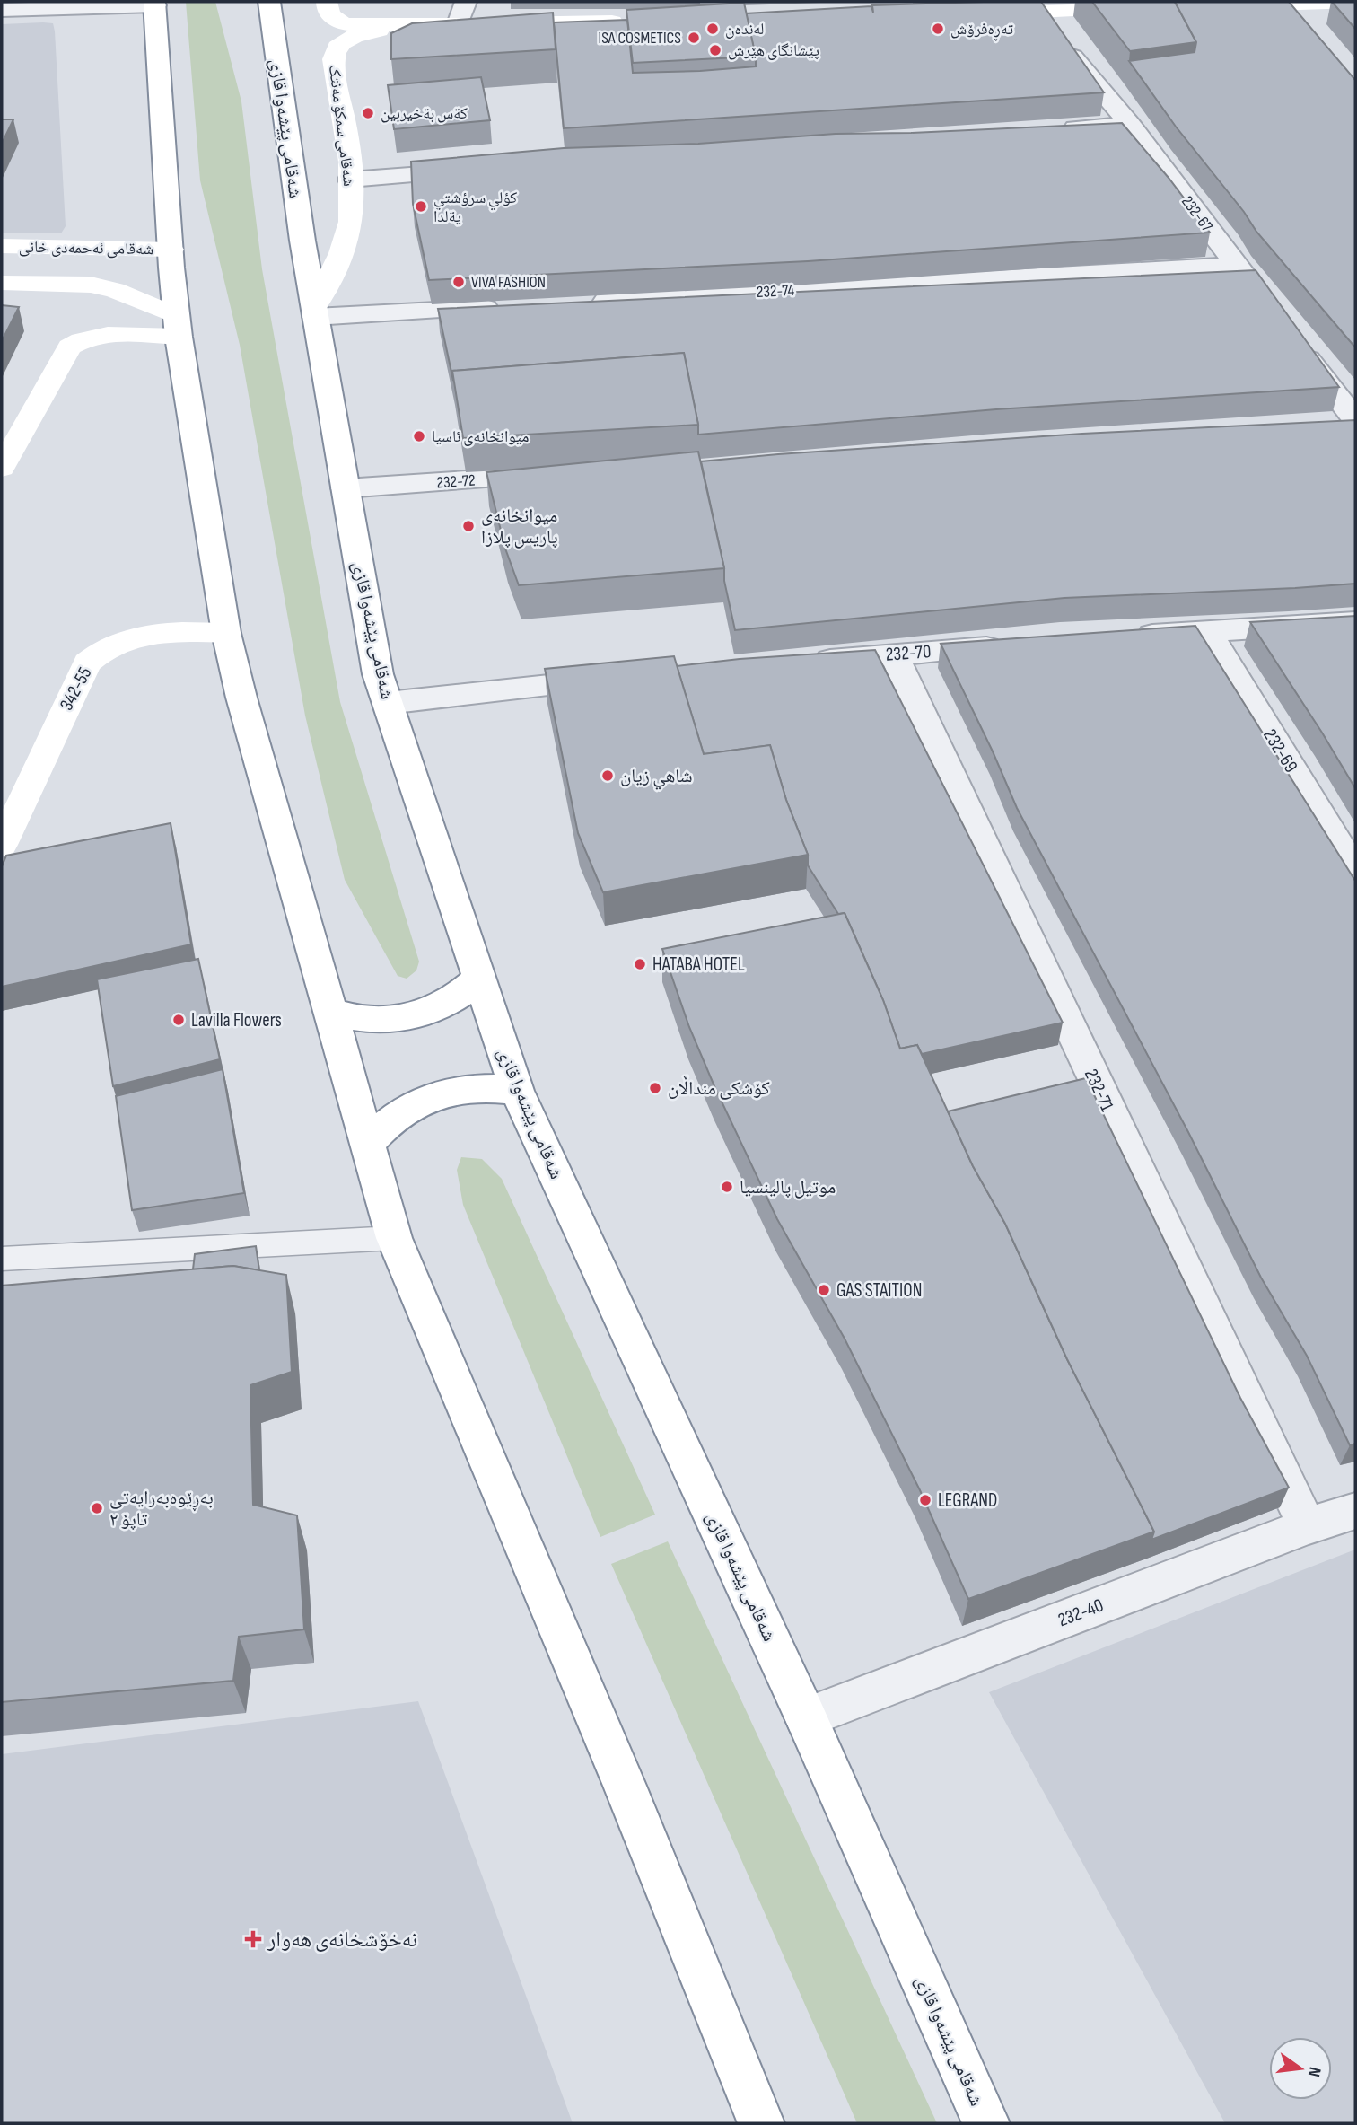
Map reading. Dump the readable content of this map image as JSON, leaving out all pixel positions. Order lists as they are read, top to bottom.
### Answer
{
  "streets": {
    "main road": [
      "شەقامی سمکۆ مەنتک",
      "شەقامی پێشەوا قازی",
      "شەقامی ئەحمەدی خانی",
      "342-55"
    ],
    "street": [
      "232-67",
      "232-74",
      "232-72",
      "232-70",
      "232-69",
      "232-71",
      "232-40"
    ]
  },
  "crossings": [
    ["شەقامی سمکۆ مەنتک", "شەقامی پێشەوا قازی"],
    ["شەقامی پێشەوا قازی", "232-72"],
    ["شەقامی پێشەوا قازی", "232-40"],
    ["232-67", "232-74"],
    ["232-70", "232-71"],
    ["232-71", "232-40"]
  ],
  "places": {
    "other": [
      "لەندەن",
      "تەڕەفرۆش",
      "ISA COSMETICS",
      "پێشانگای هێرش",
      "كةس بةخيربين",
      "كؤلي سرؤشتي يةلدا",
      "VIVA FASHION",
      "میوانخانەی ئاسیا",
      "میوانخانەی پاریس پلازا",
      "شاهي زيان",
      "HATABA HOTEL",
      "Lavilla Flowers",
      "کۆشکی منداڵان",
      "موتيل پالينسيا",
      "GAS STAITION",
      "LEGRAND",
      "بەڕێوەبەرایەتی تاپۆ ٢"
    ],
    "health": ["نەخۆشخانەی هەوار"]
  },
  "north": "right"
}
